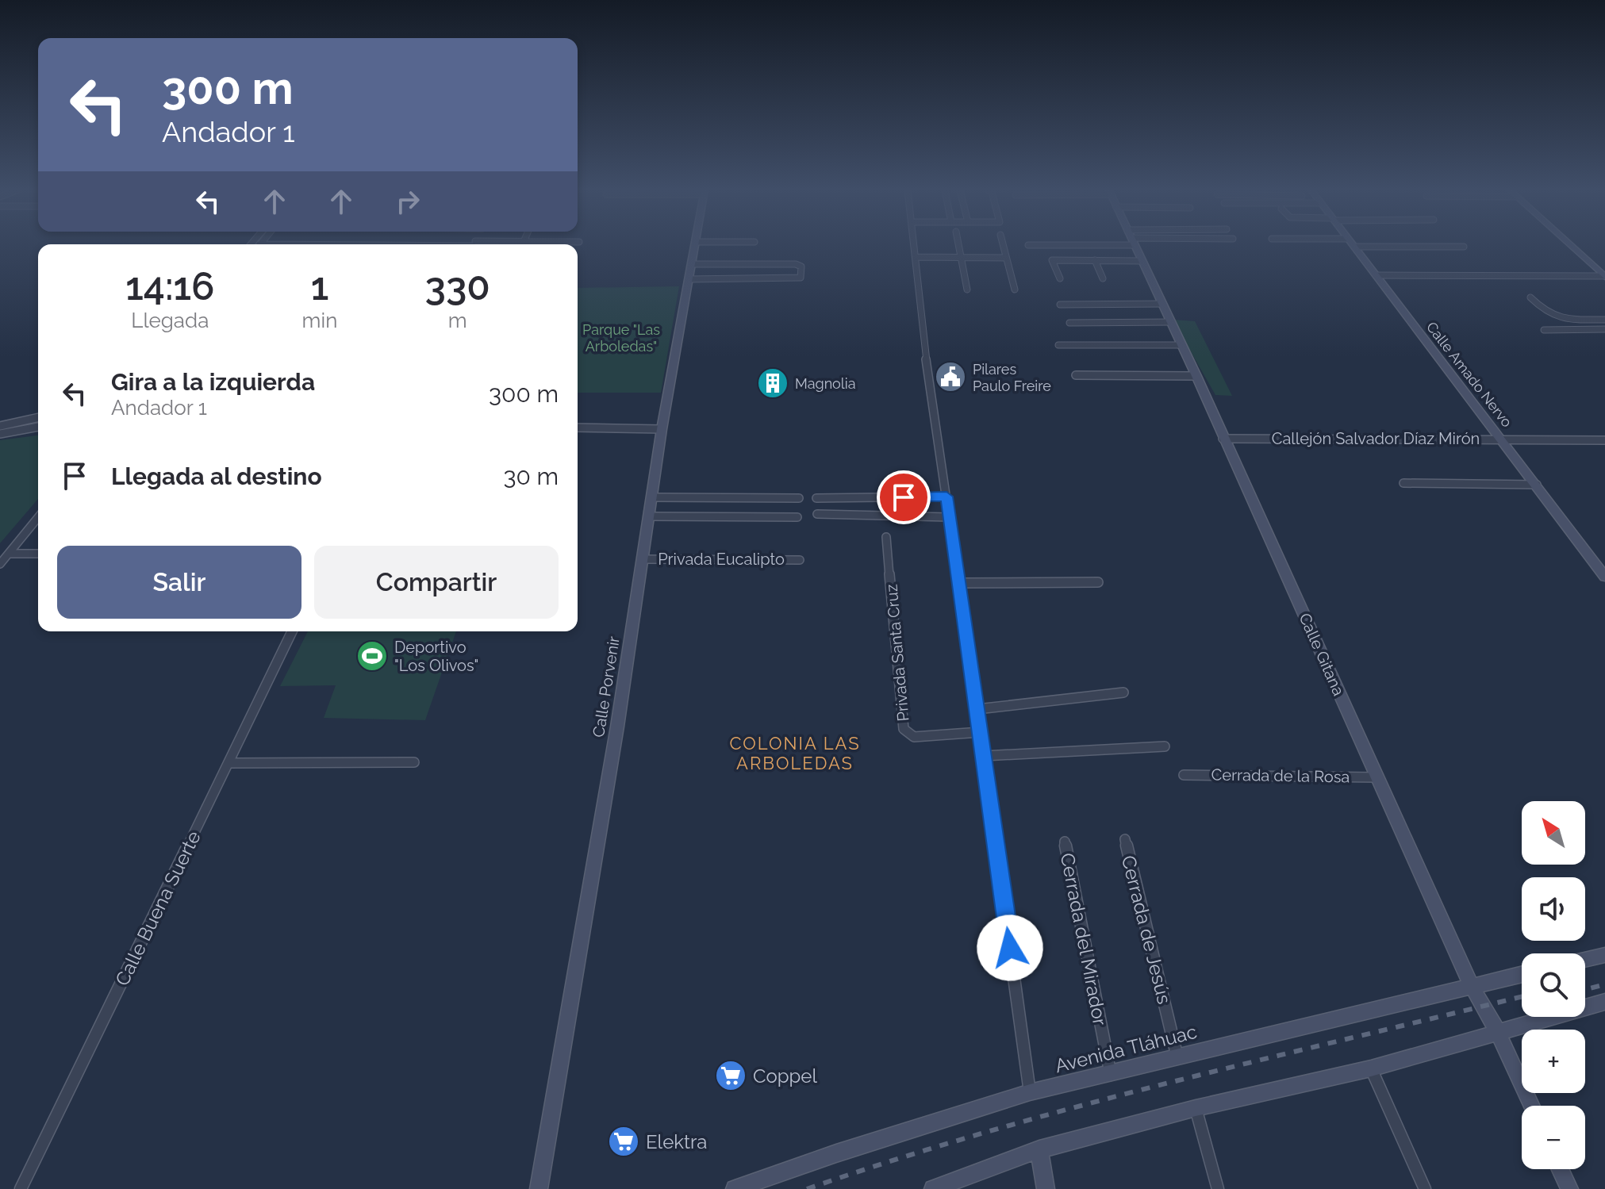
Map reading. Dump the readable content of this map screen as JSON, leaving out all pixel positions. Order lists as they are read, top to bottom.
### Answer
{
  "streets": {
    "street": [
      "Calle Amado Nervo",
      "Callejón Salvador Díaz Mirón",
      "Privada Eucalipto",
      "Privada Santa Cruz",
      "Calle Gitana",
      "Calle Porvenir",
      "Cerrada de la Rosa",
      "Calle Buena Suerte",
      "Cerrada de Jesús",
      "Cerrada del Mirador",
      "Avenida Tláhuac"
    ]
  },
  "crossings": [
    ["Calle Amado Nervo", "Callejón Salvador Díaz Mirón"],
    ["Callejón Salvador Díaz Mirón", "Calle Gitana"],
    ["Privada Eucalipto", "Calle Porvenir"],
    ["Calle Gitana", "Cerrada de la Rosa"],
    ["Calle Gitana", "Avenida Tláhuac"],
    ["Cerrada de Jesús", "Avenida Tláhuac"],
    ["Cerrada del Mirador", "Avenida Tláhuac"]
  ],
  "districts": ["COLONIA LAS ARBOLEDAS"],
  "parks": ["Parque \"Las Arboledas\""],
  "places": {
    "public building": ["Pilares Paulo Freire"],
    "building": ["Magnolia"],
    "sports": ["Deportivo \"Los Olivos\""],
    "supermarket": ["Coppel", "Elektra"]
  },
  "north": "top left",
  "page": {
    "turn": ["300 m", "Andador 1"],
    "eta": [
      "14:16",
      "Llegada",
      "1",
      "min",
      "330",
      "m"
    ],
    "list": [
      {
        "name": "Gira a la izquierda",
        "note": "Andador 1",
        "value": "300 m"
      },
      {
        "name": "Llegada al destino",
        "value": "30 m"
      }
    ],
    "buttons": ["Salir", "Compartir"],
    "map_buttons": ["+", "−"]
  }
}
